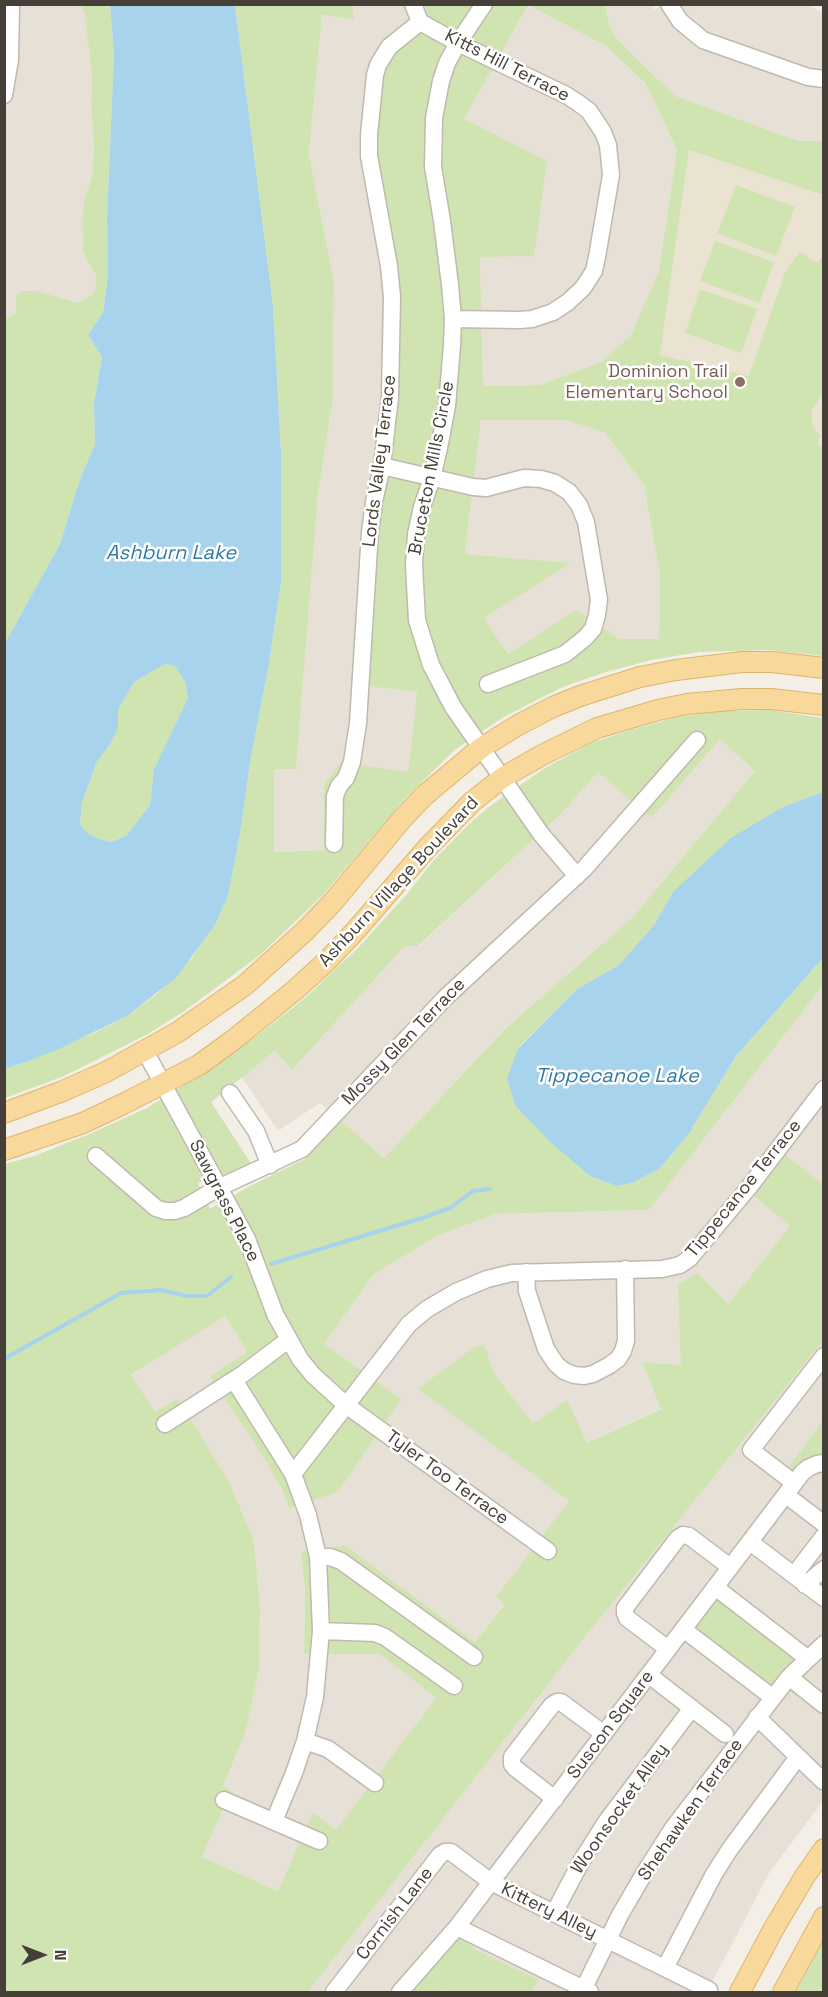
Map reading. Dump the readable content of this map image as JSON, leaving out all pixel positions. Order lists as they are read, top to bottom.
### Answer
{
  "streets": {
    "main road": ["Ashburn Village Boulevard"],
    "street": [
      "Kitts Hill Terrace",
      "Lords Valley Terrace",
      "Bruceton Mills Circle",
      "Mossy Glen Terrace",
      "Tippecanoe Terrace",
      "Sawgrass Place",
      "Tyler Too Terrace",
      "Suscon Square",
      "Woonsocket Alley",
      "Shehawken Terrace",
      "Kittery Alley",
      "Cornish Lane"
    ]
  },
  "crossings": [
    ["Kitts Hill Terrace", "Lords Valley Terrace"],
    ["Kitts Hill Terrace", "Bruceton Mills Circle"],
    ["Bruceton Mills Circle", "Ashburn Village Boulevard"],
    ["Ashburn Village Boulevard", "Sawgrass Place"],
    ["Mossy Glen Terrace", "Sawgrass Place"],
    ["Tippecanoe Terrace", "Sawgrass Place"],
    ["Tippecanoe Terrace", "Tyler Too Terrace"],
    ["Sawgrass Place", "Tyler Too Terrace"],
    ["Suscon Square", "Kittery Alley"],
    ["Suscon Square", "Cornish Lane"],
    ["Woonsocket Alley", "Kittery Alley"],
    ["Shehawken Terrace", "Kittery Alley"],
    ["Kittery Alley", "Cornish Lane"]
  ],
  "water": ["Ashburn Lake", "Tippecanoe Lake"],
  "places": ["Dominion Trail Elementary School"],
  "north": "right"
}
